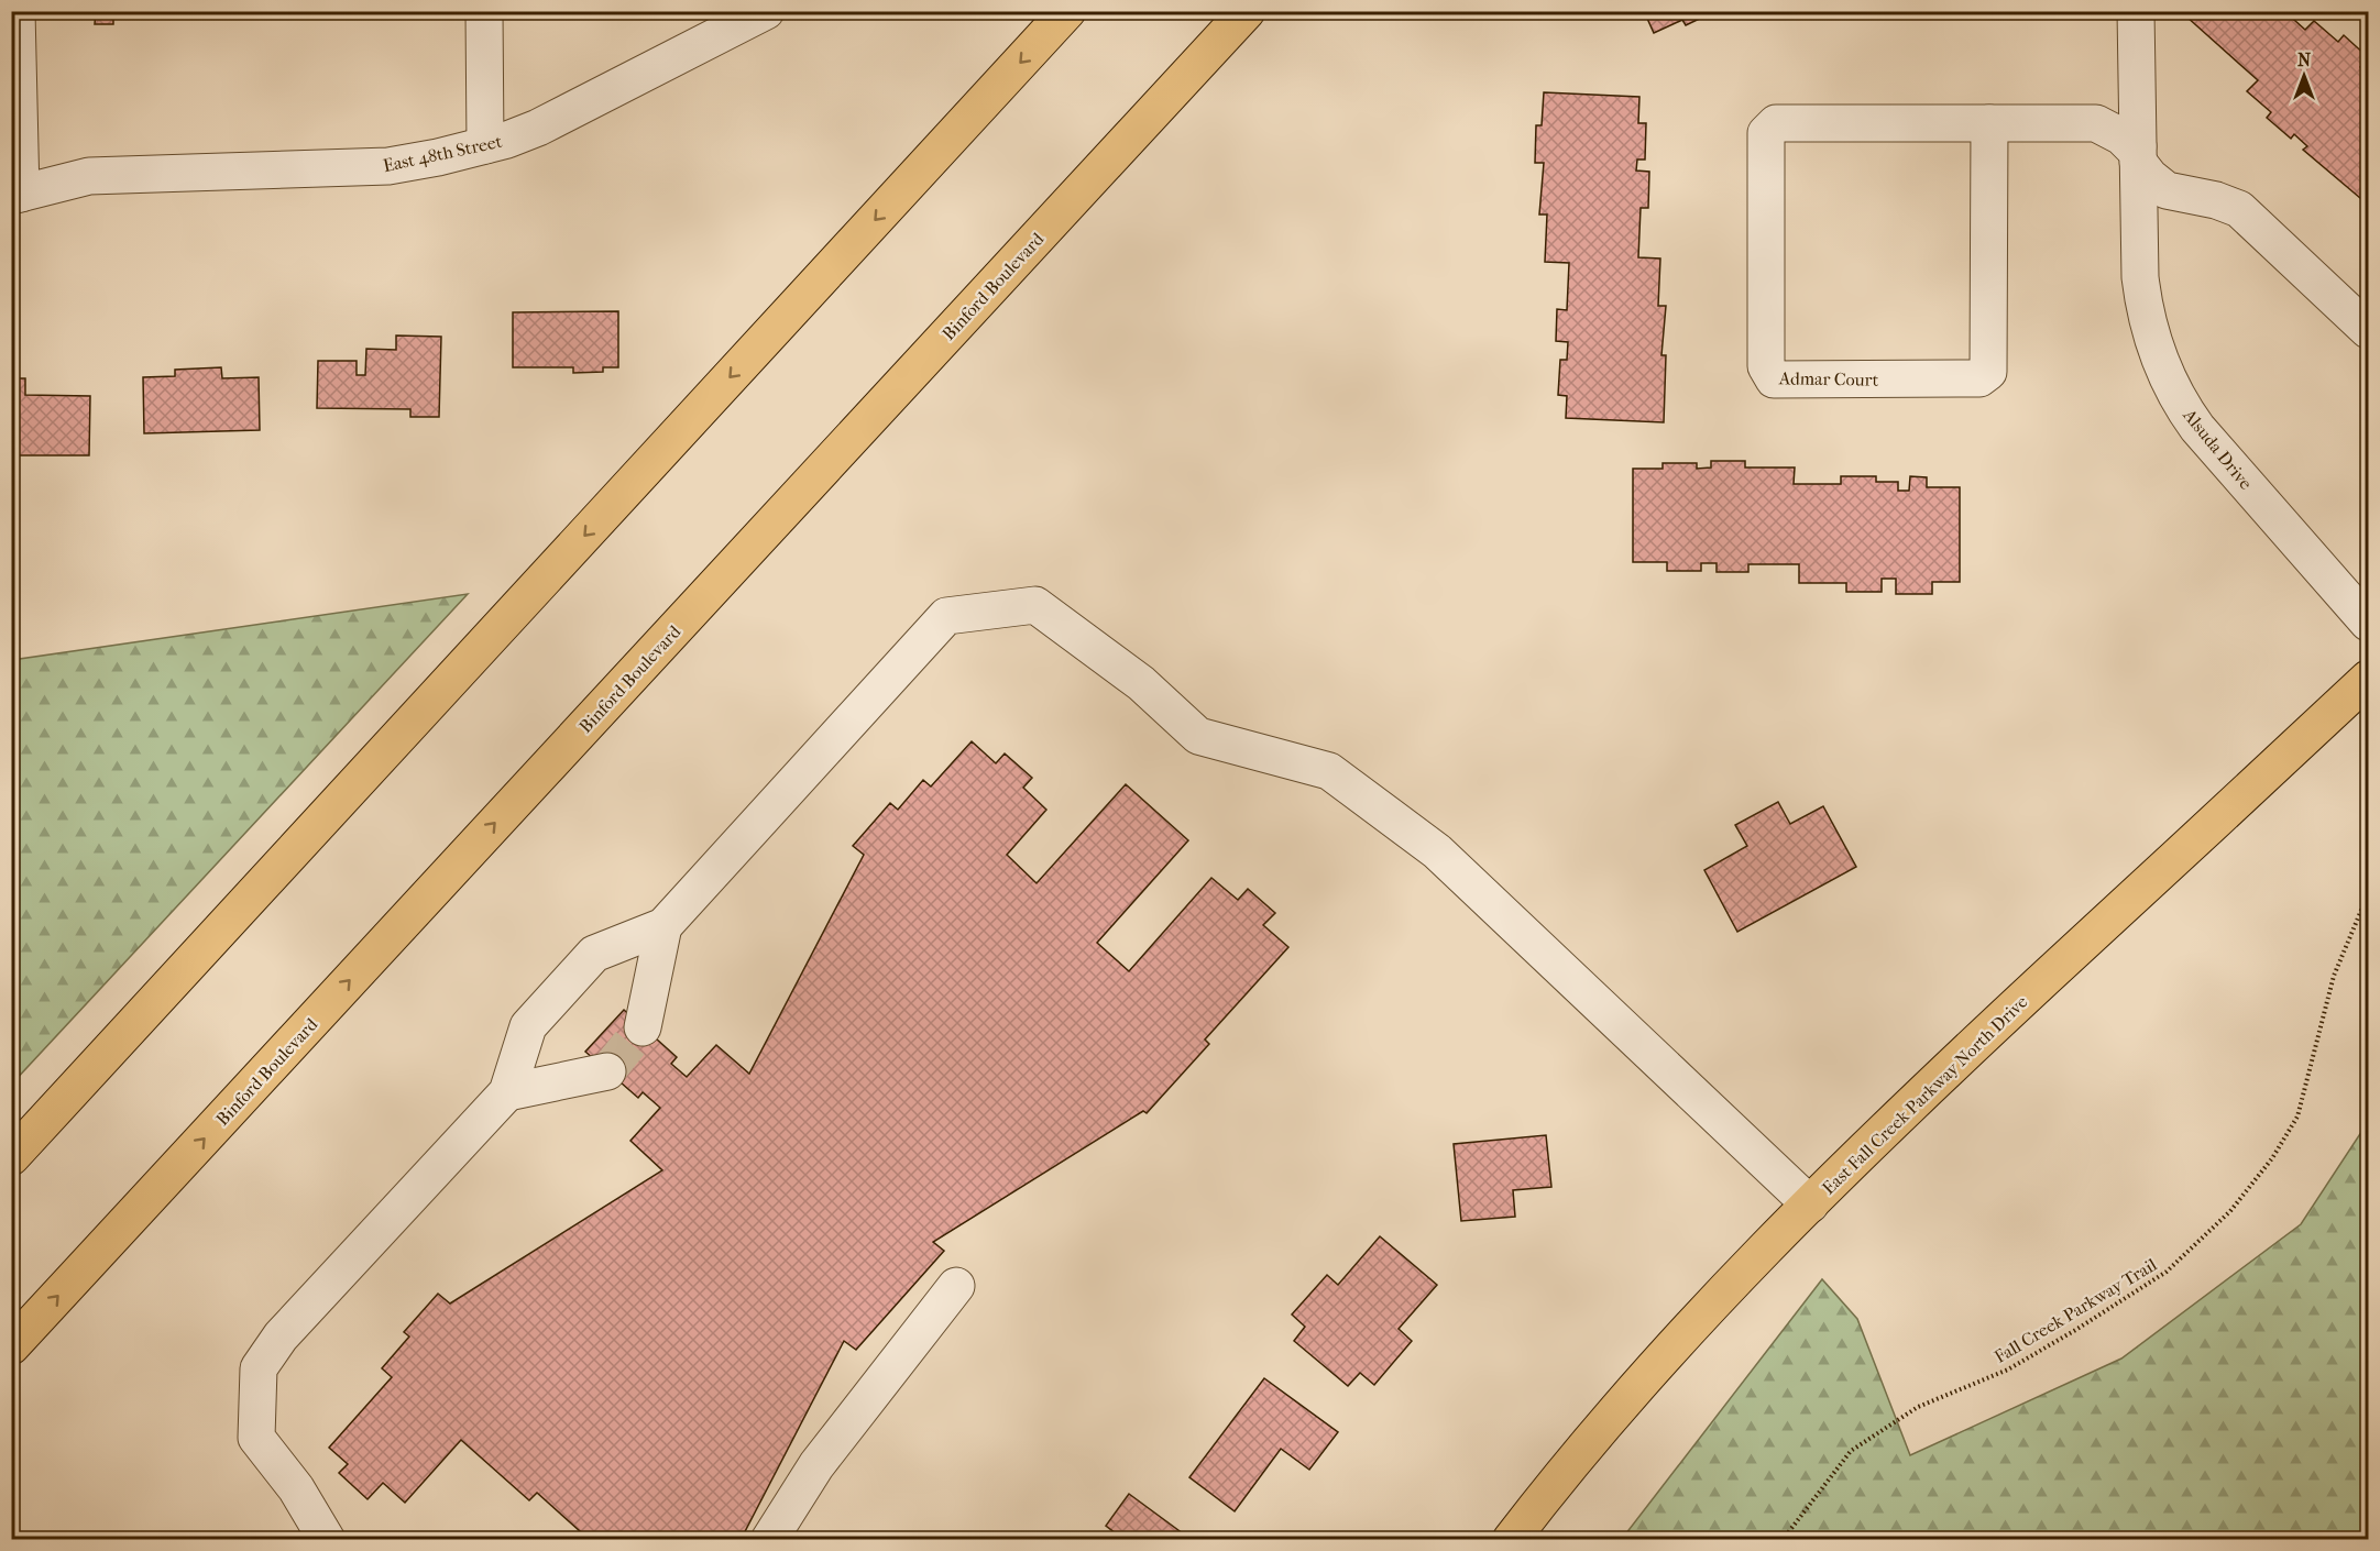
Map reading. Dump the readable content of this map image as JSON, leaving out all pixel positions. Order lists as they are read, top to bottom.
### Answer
{
  "streets": {
    "main road": ["Binford Boulevard", "East Fall Creek Parkway North Drive"],
    "street": ["East 48th Street", "Admar Court", "Alsuda Drive"],
    "path": ["Fall Creek Parkway Trail"]
  },
  "crossings": [
    ["Admar Court", "Alsuda Drive"]
  ],
  "north": "top"
}
